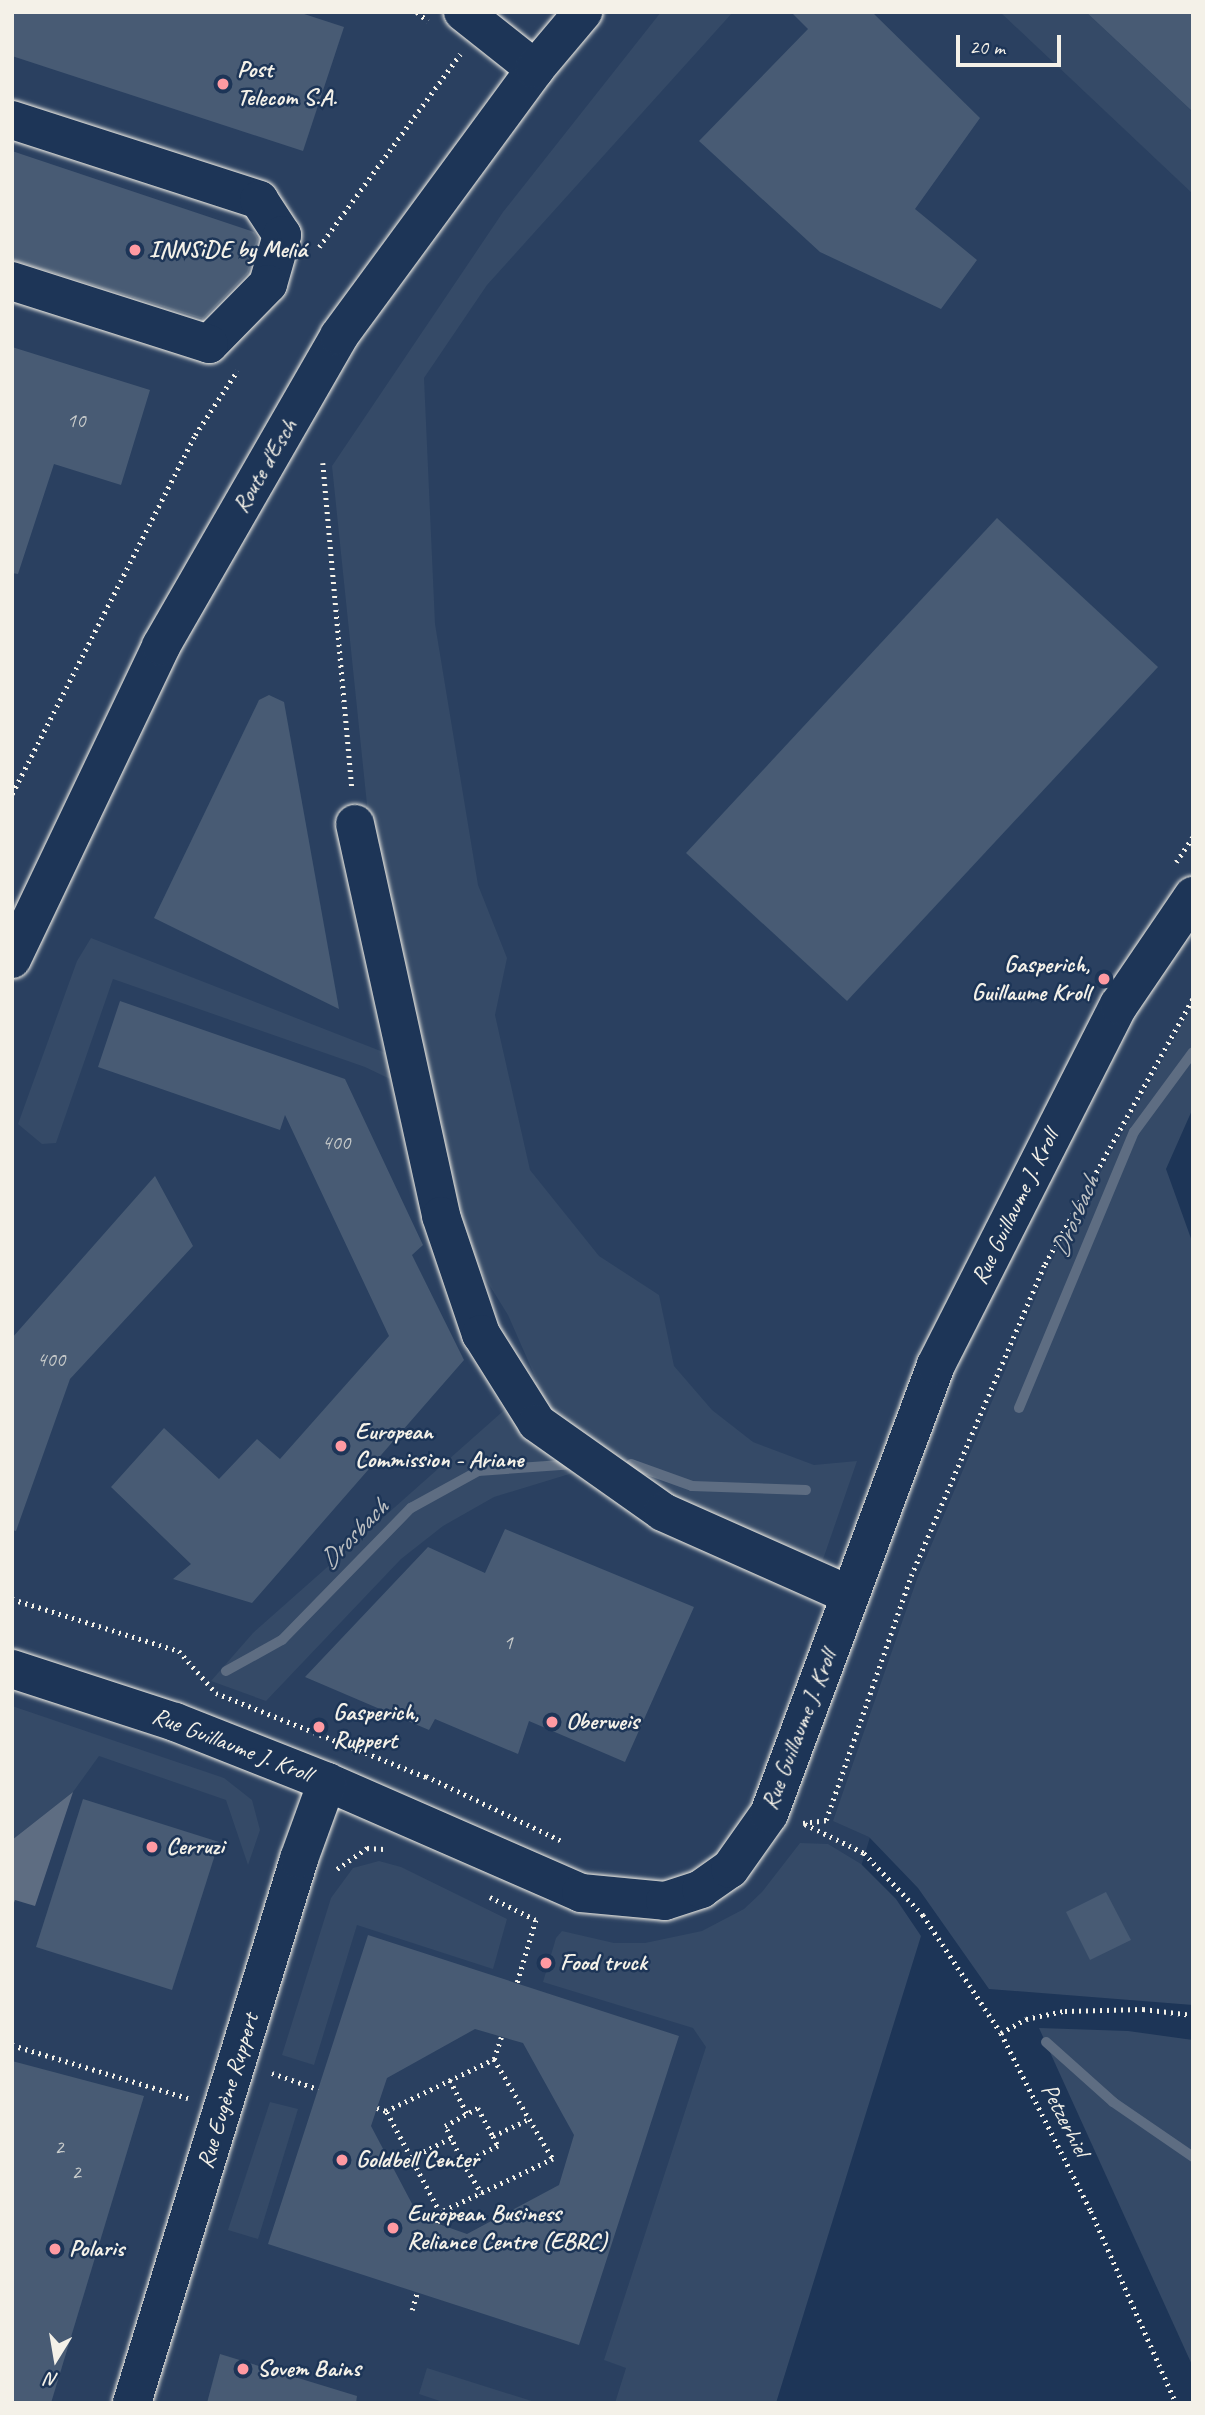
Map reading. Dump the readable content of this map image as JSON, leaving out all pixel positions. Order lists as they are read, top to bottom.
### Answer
{
  "streets": {
    "street": ["Route d'Esch", "Rue Guillaume J. Kroll", "Rue Eugène Ruppert"],
    "path": ["Petzerhiel"]
  },
  "crossings": [
    ["Rue Guillaume J. Kroll", "Rue Eugène Ruppert"],
    ["Rue Guillaume J. Kroll", "Petzerhiel"]
  ],
  "water": ["Drosbach"],
  "places": [
    "Post Telecom S.A.",
    "INNSiDE by Meliá",
    "Gasperich, Guillaume Kroll",
    "European Commission - Ariane",
    "Oberweis",
    "Gasperich, Ruppert",
    "Cerruzi",
    "Food truck",
    "Goldbell Center",
    "European Business Reliance Centre (EBRC)",
    "Polaris",
    "Sovem Bains"
  ],
  "house_numbers": [
    "10",
    "400",
    "400",
    "1",
    "2",
    "2"
  ],
  "scale_bar": "20 m",
  "north": "bottom"
}
